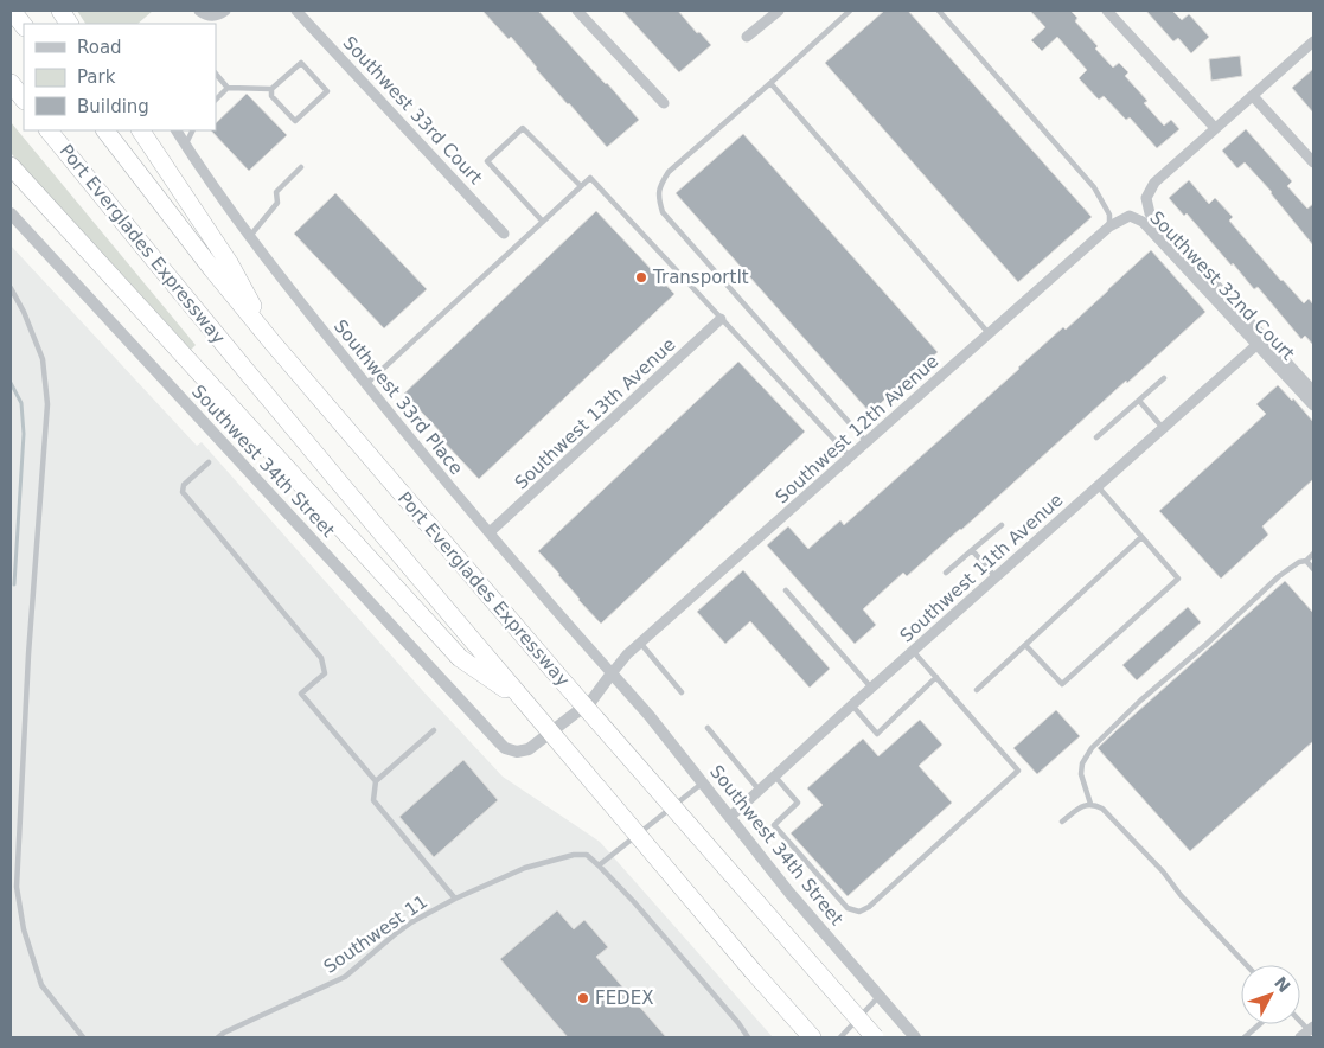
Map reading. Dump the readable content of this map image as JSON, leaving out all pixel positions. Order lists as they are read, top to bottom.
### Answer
{
  "streets": {
    "highway": ["Port Everglades Expressway"],
    "street": [
      "Southwest 33rd Court",
      "Southwest 32nd Court",
      "Southwest 33rd Place",
      "Southwest 13th Avenue",
      "Southwest 12th Avenue",
      "Southwest 34th Street",
      "Southwest 11th Avenue"
    ],
    "lane": ["Southwest 11"]
  },
  "crossings": [
    ["Southwest 32nd Court", "Southwest 12th Avenue"],
    ["Southwest 32nd Court", "Southwest 11th Avenue"],
    ["Southwest 33rd Place", "Southwest 13th Avenue"],
    ["Southwest 33rd Place", "Southwest 12th Avenue"],
    ["Southwest 33rd Place", "Southwest 34th Street"],
    ["Southwest 12th Avenue", "Southwest 34th Street"],
    ["Southwest 34th Street", "Southwest 11th Avenue"]
  ],
  "places": ["TransportIt", "FEDEX"],
  "legend": ["Road", "Park", "Building"],
  "north": "top right"
}
